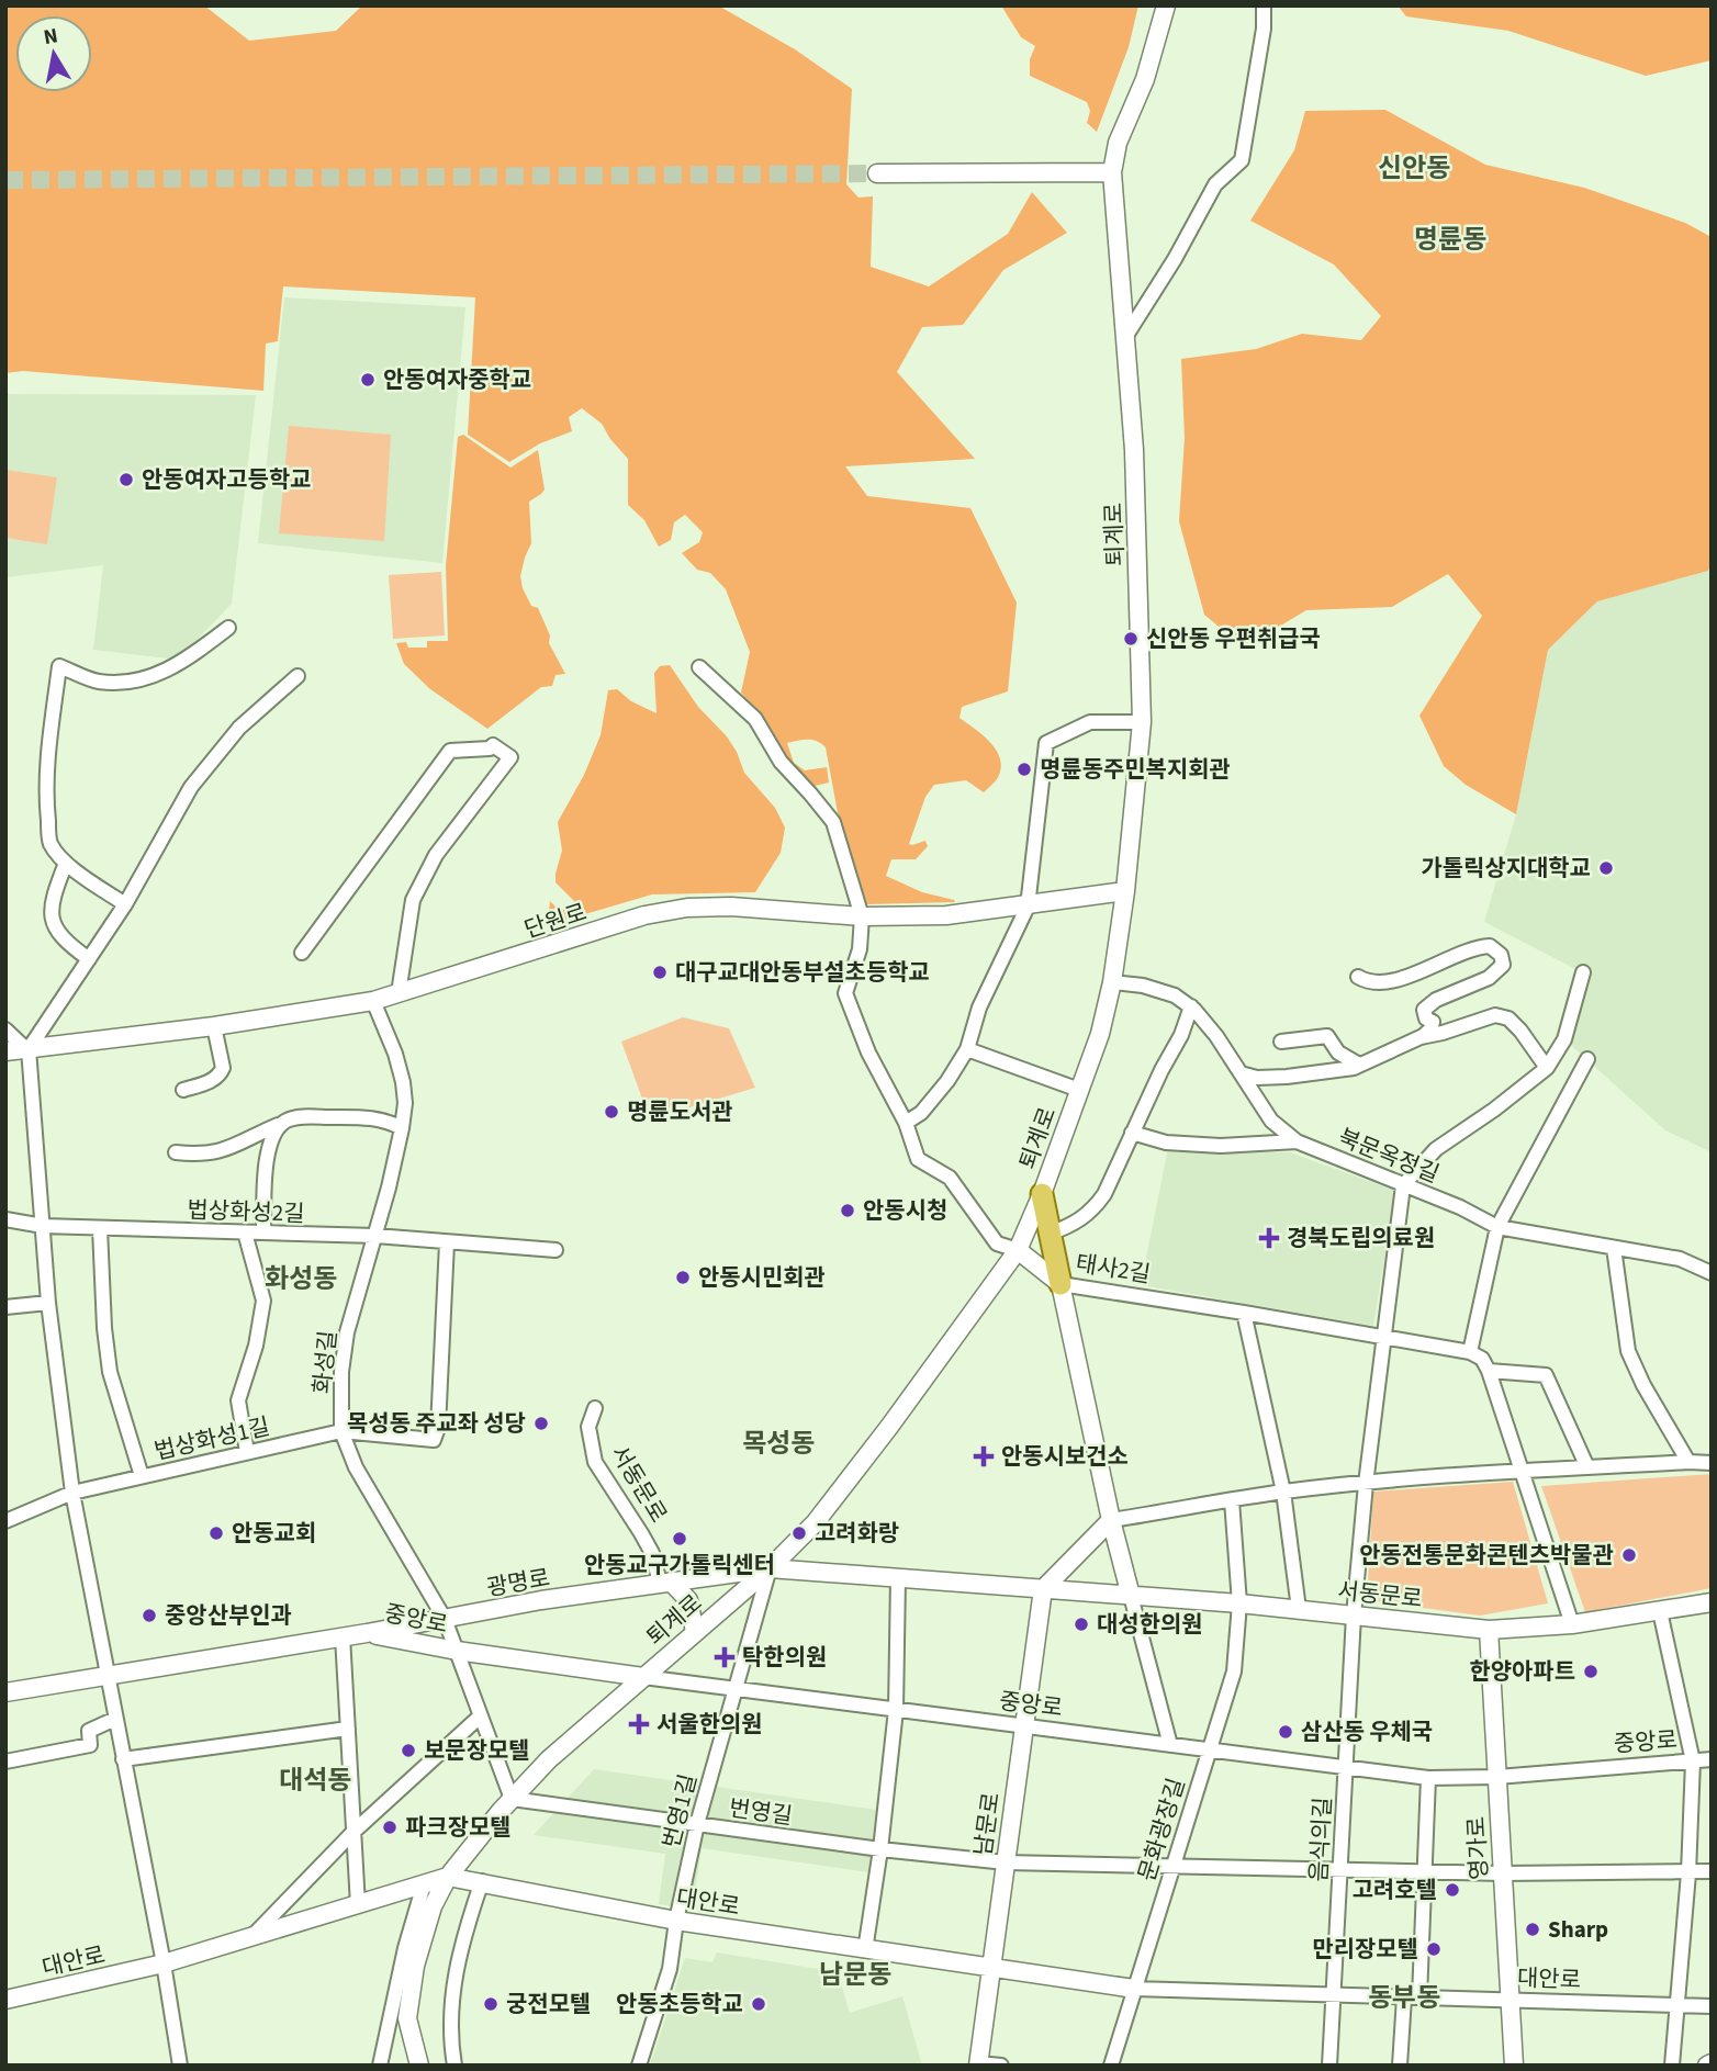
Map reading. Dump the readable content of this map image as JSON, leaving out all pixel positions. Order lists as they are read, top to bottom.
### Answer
{
  "streets": {
    "street": [
      "퇴계로",
      "단원로",
      "북문옥정길",
      "법상화성2길",
      "태사2길",
      "화성길",
      "법상화성1길",
      "서동문로",
      "광명로",
      "중앙로",
      "번영1길",
      "번영길",
      "남문로",
      "문화광장길",
      "음식의길",
      "영가로",
      "대안로"
    ]
  },
  "crossings": [
    ["퇴계로", "단원로"],
    ["퇴계로", "북문옥정길"],
    ["퇴계로", "화성길"],
    ["퇴계로", "광명로"],
    ["퇴계로", "중앙로"],
    ["퇴계로", "번영1길"],
    ["퇴계로", "번영길"],
    ["퇴계로", "대안로"],
    ["단원로", "화성길"],
    ["법상화성2길", "화성길"],
    ["법상화성2길", "법상화성1길"],
    ["태사2길", "서동문로"],
    ["태사2길", "음식의길"],
    ["화성길", "법상화성1길"],
    ["화성길", "광명로"],
    ["화성길", "중앙로"],
    ["화성길", "번영길"],
    ["서동문로", "광명로"],
    ["서동문로", "중앙로"],
    ["서동문로", "남문로"],
    ["서동문로", "문화광장길"],
    ["서동문로", "음식의길"],
    ["서동문로", "영가로"],
    ["광명로", "중앙로"],
    ["광명로", "번영1길"],
    ["광명로", "남문로"],
    ["중앙로", "번영1길"],
    ["중앙로", "남문로"],
    ["중앙로", "문화광장길"],
    ["중앙로", "음식의길"],
    ["중앙로", "영가로"],
    ["번영1길", "번영길"],
    ["번영1길", "대안로"],
    ["번영길", "남문로"],
    ["번영길", "문화광장길"],
    ["번영길", "음식의길"],
    ["번영길", "영가로"],
    ["남문로", "대안로"],
    ["문화광장길", "대안로"],
    ["음식의길", "대안로"],
    ["영가로", "대안로"]
  ],
  "districts": [
    "신안동",
    "명륜동",
    "화성동",
    "목성동",
    "대석동",
    "남문동",
    "동부동"
  ],
  "places": {
    "other": [
      "안동여자중학교",
      "안동여자고등학교",
      "신안동 우편취급국",
      "명륜동주민복지회관",
      "가톨릭상지대학교",
      "대구교대안동부설초등학교",
      "명륜도서관",
      "안동시청",
      "안동시민회관",
      "목성동 주교좌 성당",
      "안동교회",
      "고려화랑",
      "안동교구가톨릭센터",
      "안동전통문화콘텐츠박물관",
      "중앙산부인과",
      "대성한의원",
      "한양아파트",
      "삼산동 우체국",
      "보문장모텔",
      "파크장모텔",
      "고려호텔",
      "Sharp",
      "만리장모텔",
      "궁전모텔",
      "안동초등학교"
    ],
    "health": [
      "경북도립의료원",
      "안동시보건소",
      "탁한의원",
      "서울한의원"
    ]
  },
  "north": "top"
}
